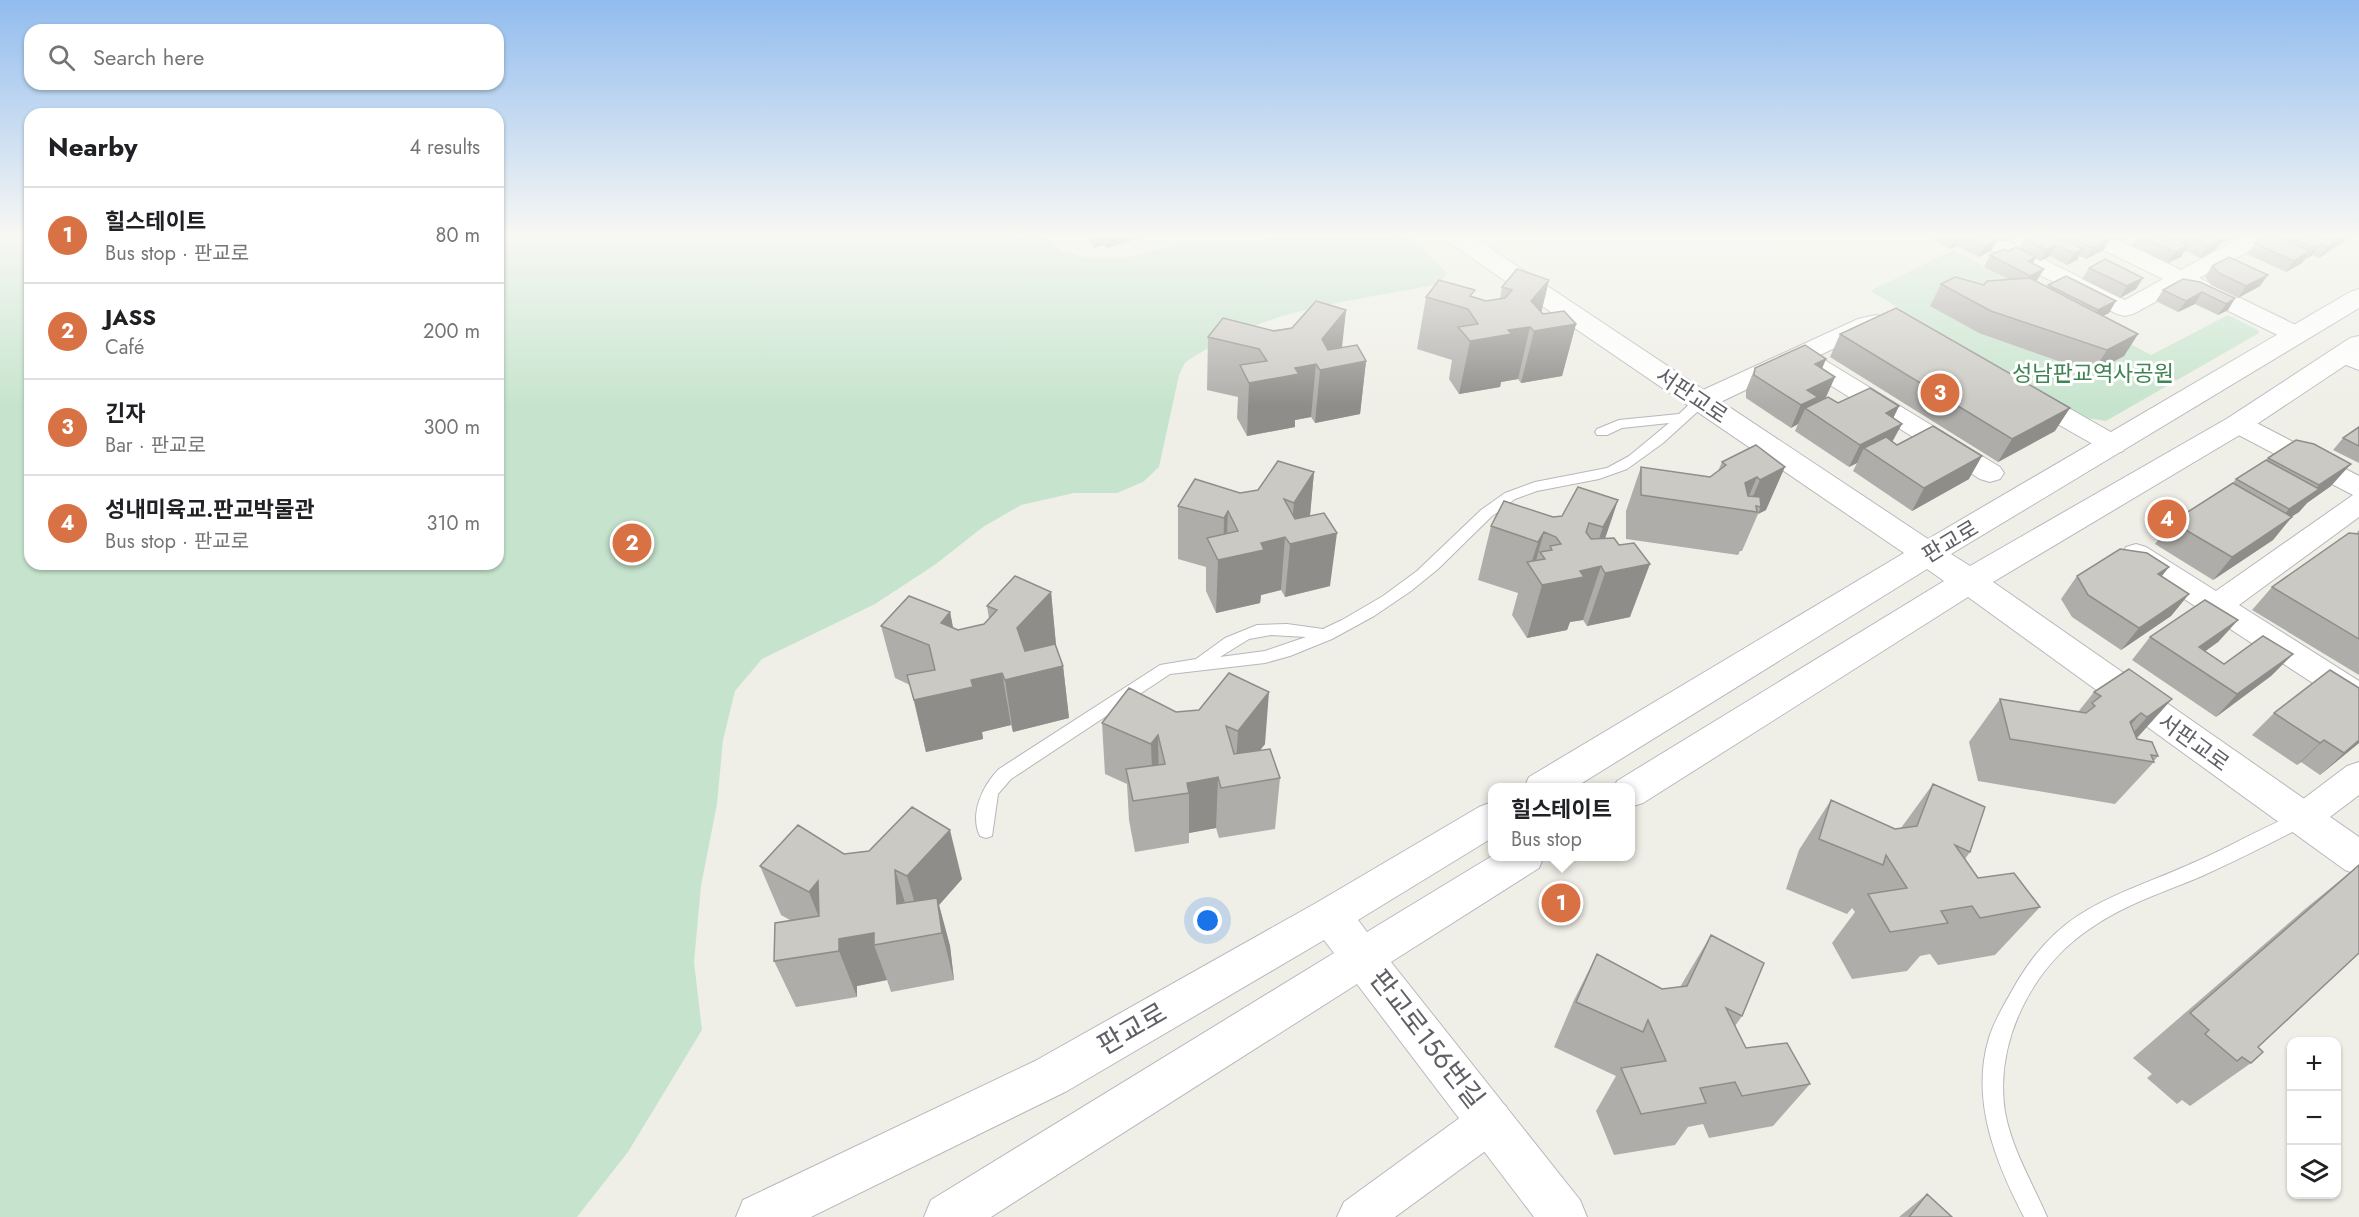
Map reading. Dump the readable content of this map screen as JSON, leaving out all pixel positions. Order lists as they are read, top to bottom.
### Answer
{
  "streets": {
    "main road": ["서판교로", "판교로", "판교로156번길"]
  },
  "crossings": [
    ["서판교로", "판교로"],
    ["판교로", "판교로156번길"]
  ],
  "parks": ["성남판교역사공원"],
  "page": {
    "search": "Search here",
    "heading": ["Nearby", "4 results"],
    "list": [
      {
        "mark": "1",
        "name": "힐스테이트",
        "note": "Bus stop · 판교로",
        "value": "80 m"
      },
      {
        "mark": "2",
        "name": "JASS",
        "note": "Café",
        "value": "200 m"
      },
      {
        "mark": "3",
        "name": "긴자",
        "note": "Bar · 판교로",
        "value": "300 m"
      },
      {
        "mark": "4",
        "name": "성내미육교.판교박물관",
        "note": "Bus stop · 판교로",
        "value": "310 m"
      }
    ],
    "pins": [
      "3",
      "4",
      "2",
      "1"
    ],
    "popup": ["힐스테이트", "Bus stop"],
    "map_buttons": ["+", "−"]
  }
}
